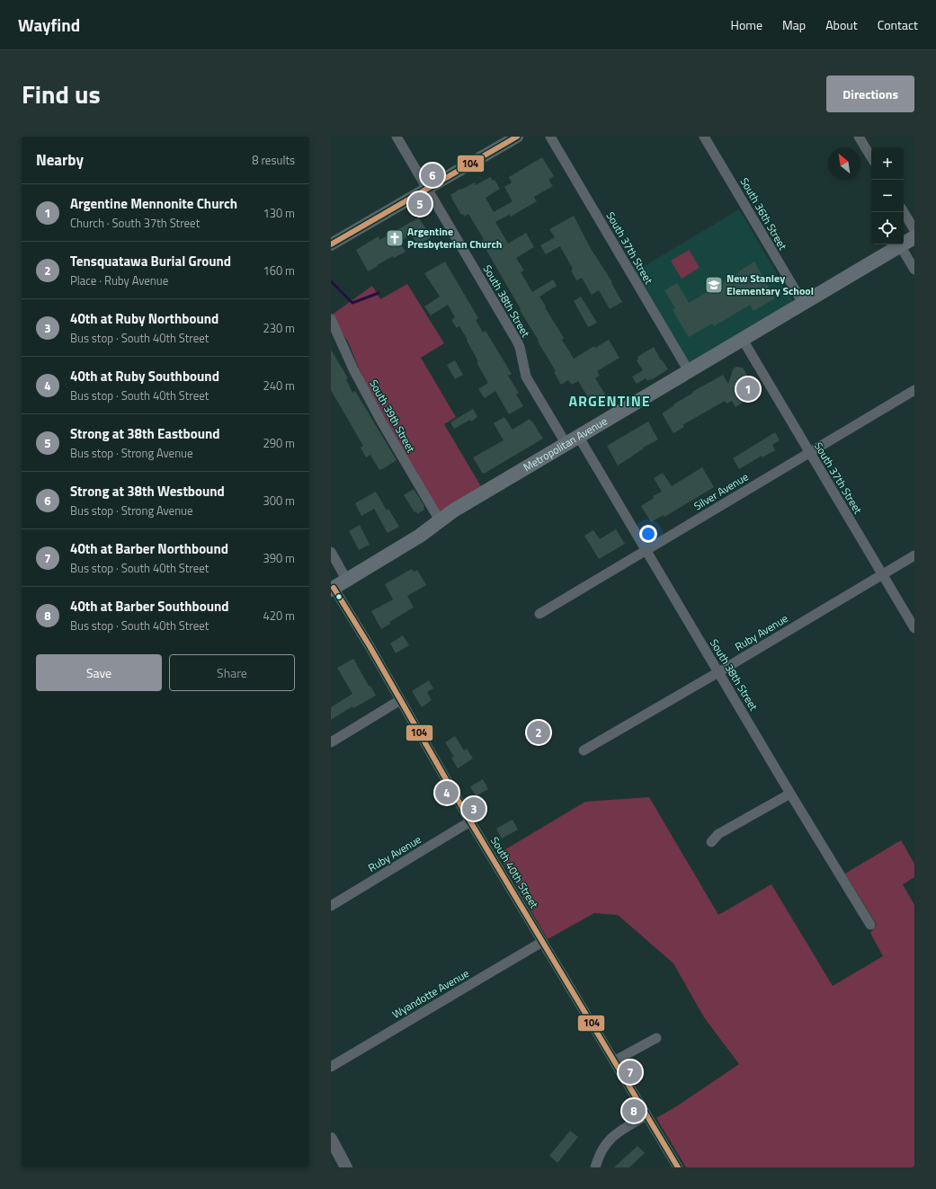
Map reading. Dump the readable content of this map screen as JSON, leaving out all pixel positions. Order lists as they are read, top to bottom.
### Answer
{
  "streets": {
    "main road": ["Metropolitan Avenue"],
    "street": [
      "South 36th Street",
      "South 37th Street",
      "South 38th Street",
      "South 39th Street",
      "Silver Avenue",
      "Ruby Avenue",
      "South 40th Street",
      "Wyandotte Avenue"
    ]
  },
  "crossings": [
    ["South 36th Street", "Metropolitan Avenue"],
    ["South 37th Street", "Metropolitan Avenue"],
    ["South 37th Street", "Silver Avenue"],
    ["South 37th Street", "Ruby Avenue"],
    ["South 38th Street", "Metropolitan Avenue"],
    ["South 38th Street", "Silver Avenue"],
    ["South 38th Street", "Ruby Avenue"],
    ["South 39th Street", "Metropolitan Avenue"],
    ["Metropolitan Avenue", "South 40th Street"],
    ["Ruby Avenue", "South 40th Street"],
    ["South 40th Street", "Wyandotte Avenue"]
  ],
  "districts": ["ARGENTINE"],
  "places": {
    "church": ["Argentine Presbyterian Church"],
    "school or university": ["New Stanley Elementary School"]
  },
  "lines": ["transit line 104"],
  "north": "top left",
  "page": {
    "header": "Wayfind",
    "nav": [
      "Home",
      "Map",
      "About",
      "Contact"
    ],
    "title": "Find us",
    "buttons": [
      "Directions",
      ["Save", "Share"]
    ],
    "heading": ["Nearby", "8 results"],
    "map_buttons": ["+", "−"],
    "pins": [
      "6",
      "5",
      "1",
      "2",
      "4",
      "3",
      "7",
      "8"
    ],
    "list": [
      {
        "mark": "1",
        "name": "Argentine Mennonite Church",
        "note": "Church · South 37th Street",
        "value": "130 m"
      },
      {
        "mark": "2",
        "name": "Tensquatawa Burial Ground",
        "note": "Place · Ruby Avenue",
        "value": "160 m"
      },
      {
        "mark": "3",
        "name": "40th at Ruby Northbound",
        "note": "Bus stop · South 40th Street",
        "value": "230 m"
      },
      {
        "mark": "4",
        "name": "40th at Ruby Southbound",
        "note": "Bus stop · South 40th Street",
        "value": "240 m"
      },
      {
        "mark": "5",
        "name": "Strong at 38th Eastbound",
        "note": "Bus stop · Strong Avenue",
        "value": "290 m"
      },
      {
        "mark": "6",
        "name": "Strong at 38th Westbound",
        "note": "Bus stop · Strong Avenue",
        "value": "300 m"
      },
      {
        "mark": "7",
        "name": "40th at Barber Northbound",
        "note": "Bus stop · South 40th Street",
        "value": "390 m"
      },
      {
        "mark": "8",
        "name": "40th at Barber Southbound",
        "note": "Bus stop · South 40th Street",
        "value": "420 m"
      }
    ]
  }
}
